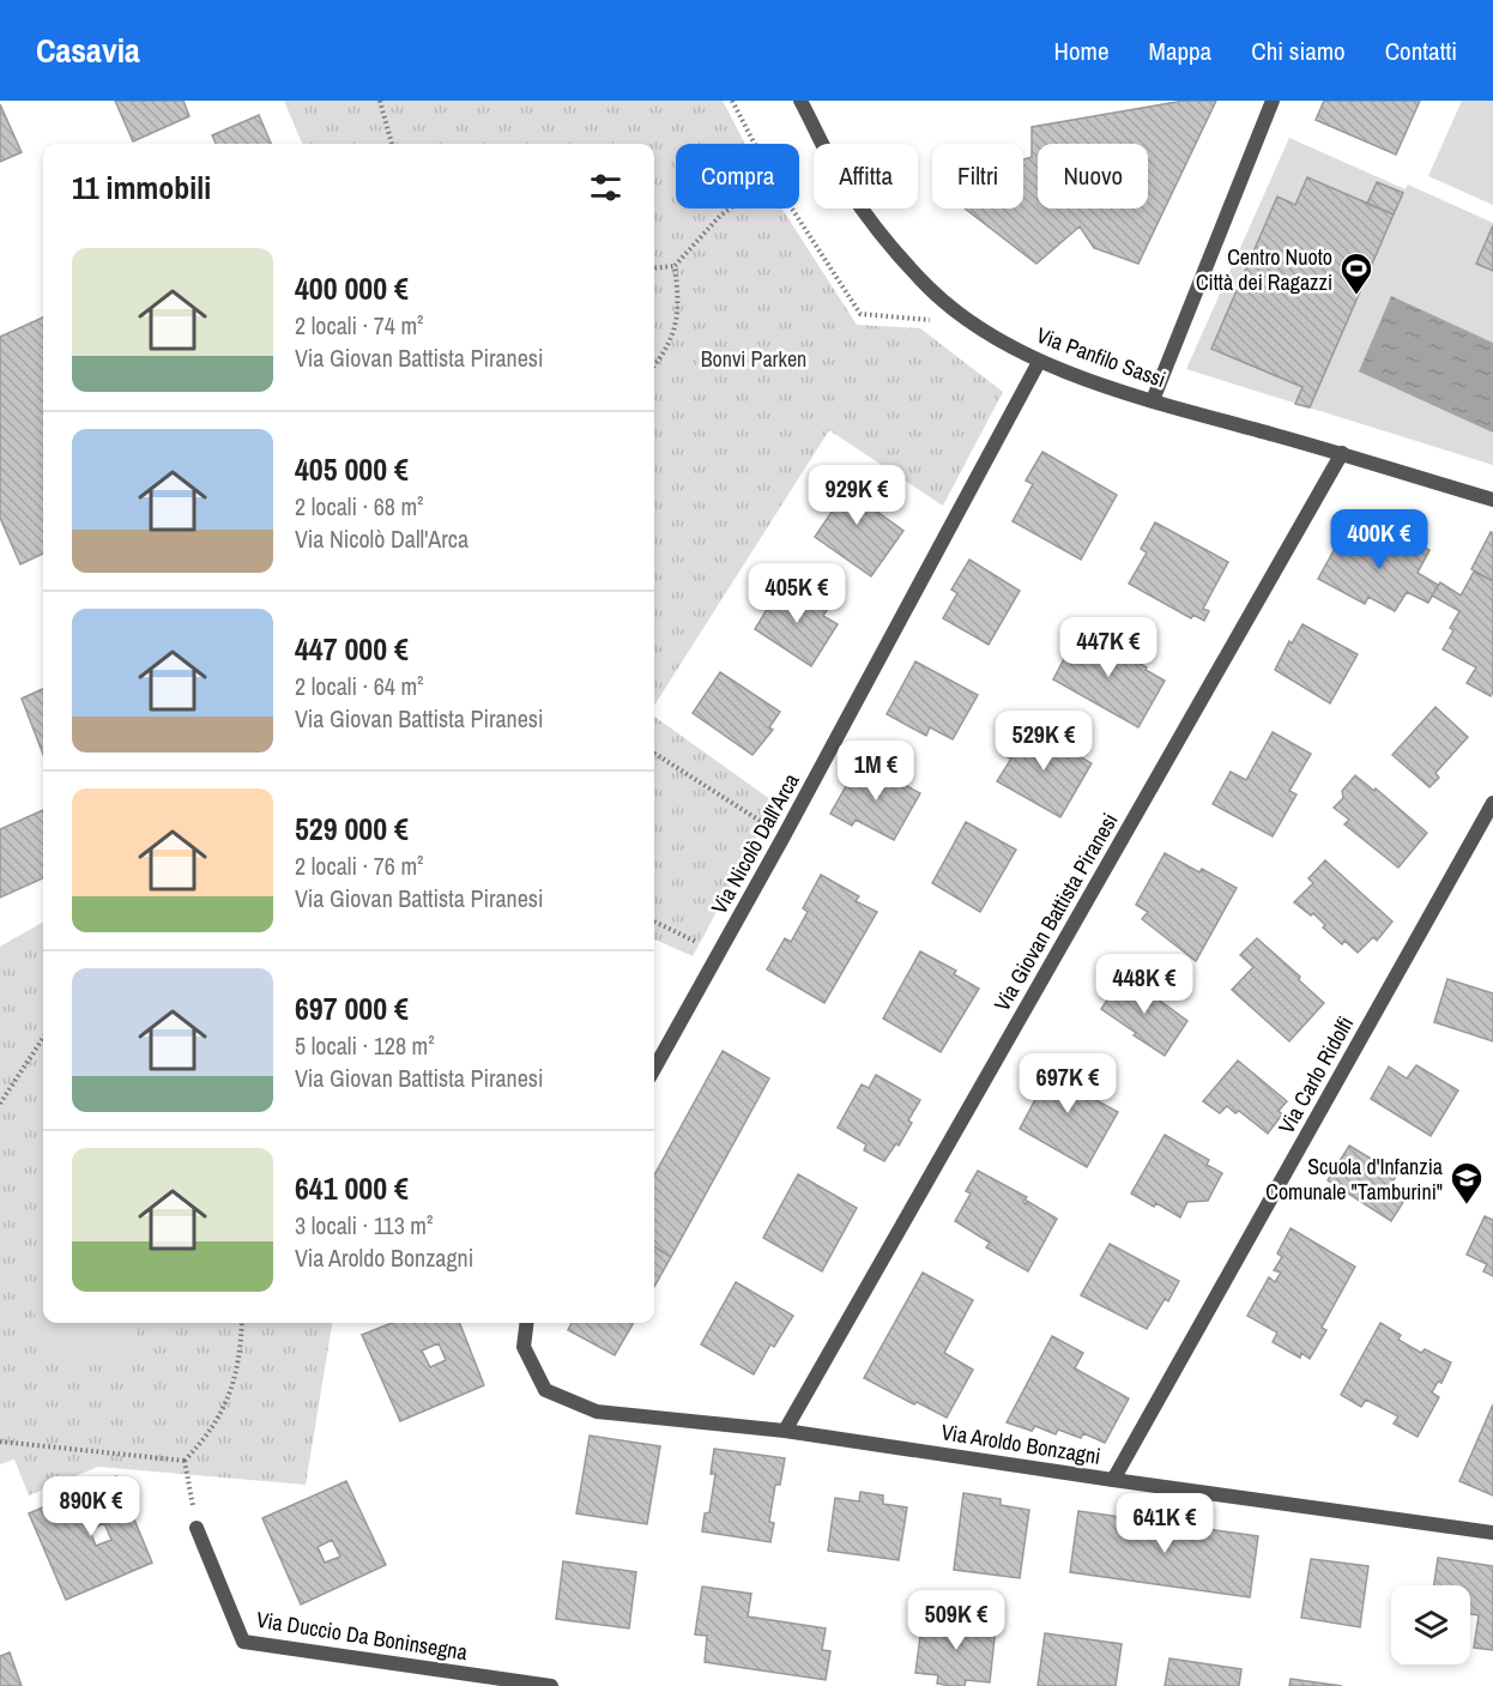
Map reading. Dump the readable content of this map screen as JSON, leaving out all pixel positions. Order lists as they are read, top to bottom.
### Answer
{
  "streets": {
    "street": [
      "Via Panfilo Sassi",
      "Via Nicolò Dall'Arca",
      "Via Giovan Battista Piranesi",
      "Via Carlo Ridolfi",
      "Via Aroldo Bonzagni",
      "Via Duccio Da Boninsegna"
    ]
  },
  "crossings": [
    ["Via Panfilo Sassi", "Via Nicolò Dall'Arca"],
    ["Via Panfilo Sassi", "Via Giovan Battista Piranesi"],
    ["Via Giovan Battista Piranesi", "Via Aroldo Bonzagni"],
    ["Via Carlo Ridolfi", "Via Aroldo Bonzagni"]
  ],
  "parks": ["Bonvi Parken"],
  "places": {
    "sports": ["Centro Nuoto Città dei Ragazzi"],
    "school or university": ["Scuola d'Infanzia Comunale \"Tamburini\""]
  },
  "page": {
    "header": "Casavia",
    "nav": [
      "Home",
      "Mappa",
      "Chi siamo",
      "Contatti"
    ],
    "chip": [
      "Compra",
      "Affitta",
      "Filtri",
      "Nuovo"
    ],
    "heading": "11 immobili",
    "list": [
      {
        "name": "400 000 €",
        "note": "2 locali · 74 m² · Via Giovan Battista Piranesi"
      },
      {
        "name": "405 000 €",
        "note": "2 locali · 68 m² · Via Nicolò Dall'Arca"
      },
      {
        "name": "447 000 €",
        "note": "2 locali · 64 m² · Via Giovan Battista Piranesi"
      },
      {
        "name": "529 000 €",
        "note": "2 locali · 76 m² · Via Giovan Battista Piranesi"
      },
      {
        "name": "697 000 €",
        "note": "5 locali · 128 m² · Via Giovan Battista Piranesi"
      },
      {
        "name": "641 000 €",
        "note": "3 locali · 113 m² · Via Aroldo Bonzagni"
      }
    ],
    "price": [
      "929K €",
      "400K €",
      "405K €",
      "447K €",
      "529K €",
      "1M €",
      "448K €",
      "697K €",
      "890K €",
      "641K €",
      "509K €"
    ]
  }
}
